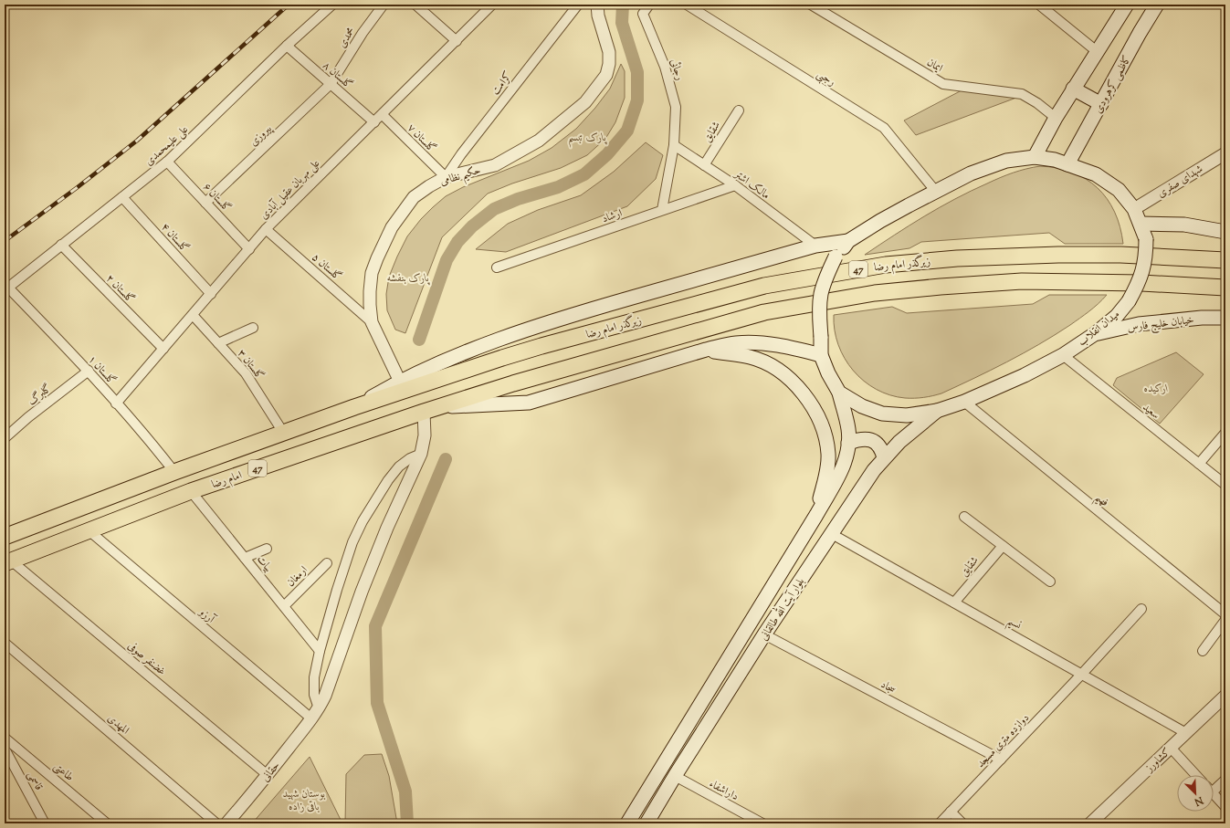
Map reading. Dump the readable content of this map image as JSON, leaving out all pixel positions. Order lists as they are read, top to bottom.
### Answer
{
  "streets": {
    "highway": ["زیرگذر امام رضا", "47", "امام رضا"],
    "main road": [
      "کاظمی کرهرودی",
      "خیابان خلیج فارس",
      "میدان انقلاب",
      "بلوار آیت الله طالقانی"
    ],
    "street": [
      "محمدی",
      "ایمان",
      "رجائی",
      "گلستان ۸",
      "رجبی",
      "کرامت",
      "شقایق",
      "پیروزی",
      "گلستان ۷",
      "علی علیمحمدی",
      "حکیم نظامی",
      "شهدای صفری",
      "مالک اشتر",
      "علی مهربان عقیل آبادی",
      "گلستان ۶",
      "ارشاد",
      "گلستان ۴",
      "گلستان ۵",
      "گلستان ۲",
      "گلستان ۳",
      "گلستان ۱",
      "گلبرگ",
      "سعید",
      "فهیم",
      "بیات",
      "ارمغان",
      "آرزو",
      "نسیم",
      "غضنفر صوفی",
      "سجاد",
      "المهدی",
      "دوازده متری مسجد",
      "کشاورز",
      "طاعتی",
      "حقانی",
      "قاسمی",
      "داراشفاء"
    ]
  },
  "crossings": [
    ["محمدی", "گلستان ۸"],
    ["محمدی", "پیروزی"],
    ["رجائی", "مالک اشتر"],
    ["گلستان ۸", "پیروزی"],
    ["گلستان ۸", "علی علیمحمدی"],
    ["گلستان ۸", "علی مهربان عقیل آبادی"],
    ["رجبی", "میدان انقلاب"],
    ["کرامت", "گلستان ۷"],
    ["کرامت", "حکیم نظامی"],
    ["کاظمی کرهرودی", "میدان انقلاب"],
    ["شقایق", "مالک اشتر"],
    ["شقایق", "نسیم"],
    ["پیروزی", "گلستان ۶"],
    ["گلستان ۷", "حکیم نظامی"],
    ["گلستان ۷", "علی مهربان عقیل آبادی"],
    ["علی علیمحمدی", "گلستان ۶"],
    ["علی علیمحمدی", "گلستان ۴"],
    ["علی علیمحمدی", "گلستان ۲"],
    ["علی علیمحمدی", "گلستان ۱"],
    ["حکیم نظامی", "گلستان ۵"],
    ["شهدای صفری", "میدان انقلاب"],
    ["مالک اشتر", "ارشاد"],
    ["علی مهربان عقیل آبادی", "گلستان ۶"],
    ["علی مهربان عقیل آبادی", "گلستان ۴"],
    ["علی مهربان عقیل آبادی", "گلستان ۵"],
    ["علی مهربان عقیل آبادی", "گلستان ۲"],
    ["علی مهربان عقیل آبادی", "گلستان ۳"],
    ["علی مهربان عقیل آبادی", "گلستان ۱"],
    ["زیرگذر امام رضا", "47"],
    ["47", "گلستان ۳"],
    ["47", "گلستان ۱"],
    ["خیابان خلیج فارس", "میدان انقلاب"],
    ["میدان انقلاب", "سعید"],
    ["میدان انقلاب", "فهیم"],
    ["میدان انقلاب", "بلوار آیت الله طالقانی"],
    ["گلستان ۱", "گلبرگ"],
    ["امام رضا", "بیات"],
    ["امام رضا", "آرزو"],
    ["امام رضا", "غضنفر صوفی"],
    ["امام رضا", "حقانی"],
    ["بیات", "ارمغان"],
    ["بلوار آیت الله طالقانی", "نسیم"],
    ["بلوار آیت الله طالقانی", "سجاد"],
    ["بلوار آیت الله طالقانی", "داراشفاء"],
    ["آرزو", "حقانی"],
    ["نسیم", "دوازده متری مسجد"],
    ["نسیم", "کشاورز"],
    ["غضنفر صوفی", "حقانی"],
    ["سجاد", "دوازده متری مسجد"]
  ],
  "parks": [
    "پارک تبسم",
    "پارک بنفشه",
    "ارکیده",
    "بوستان شهید باقی زاده"
  ],
  "north": "bottom right"
}
